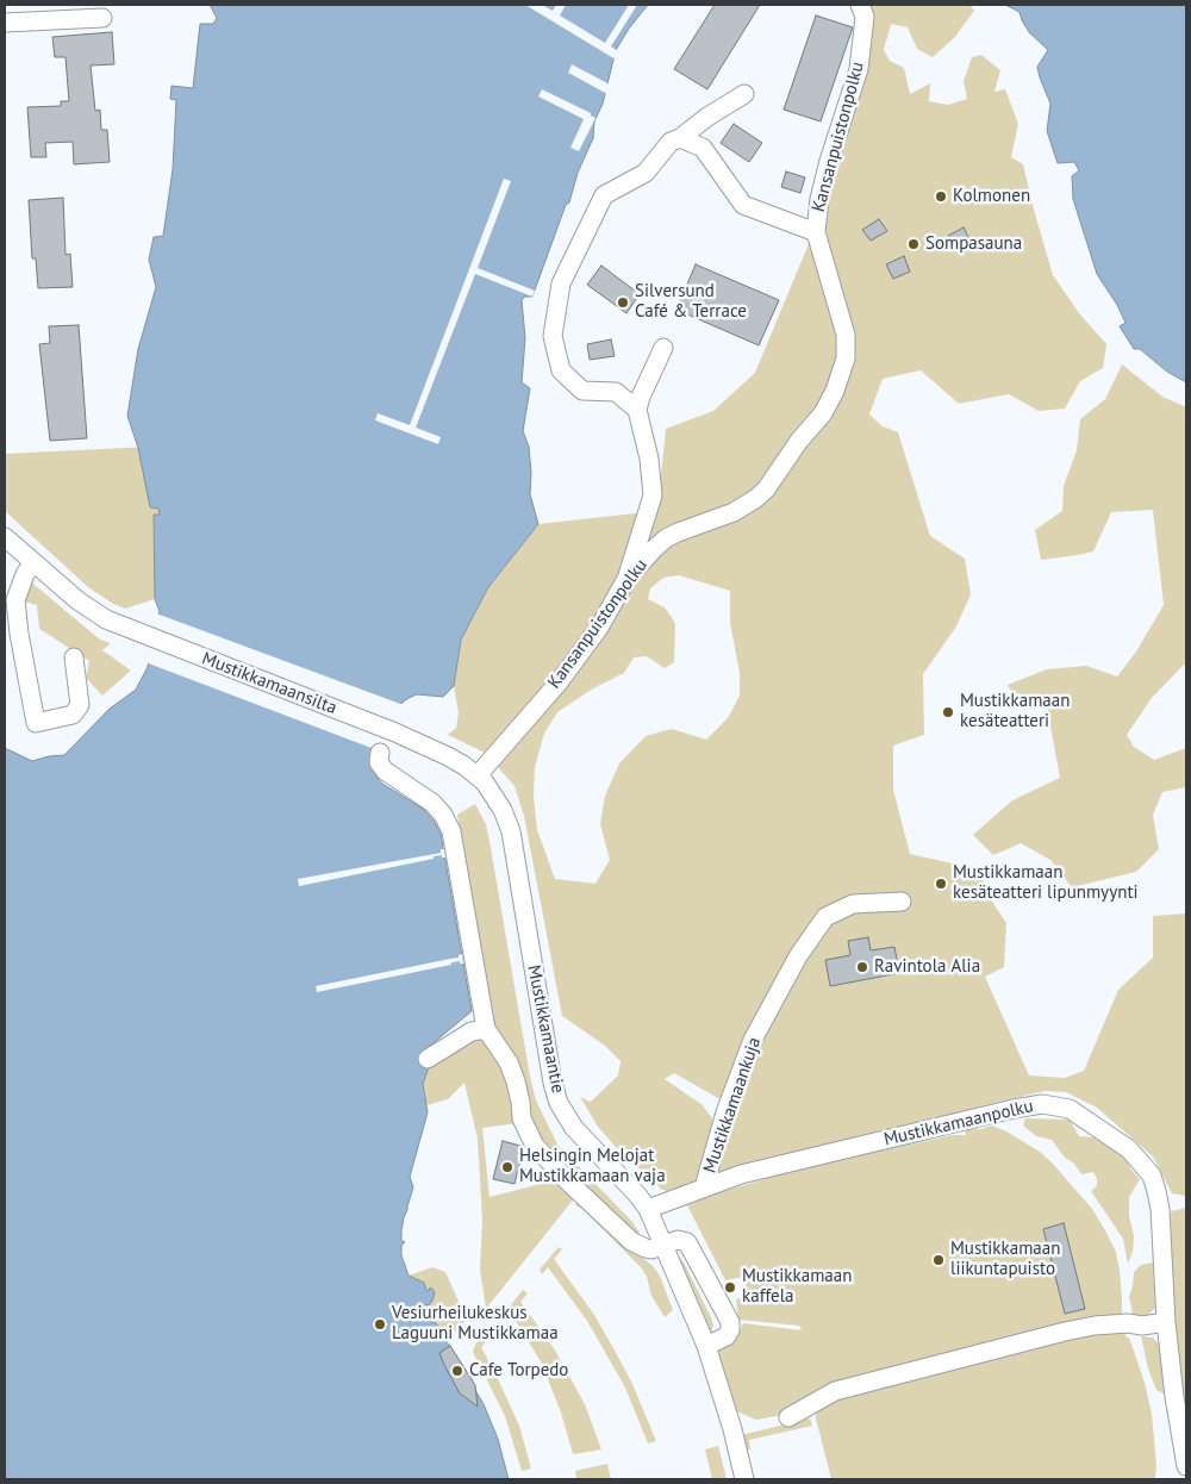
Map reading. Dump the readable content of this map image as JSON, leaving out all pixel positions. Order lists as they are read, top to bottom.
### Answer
{
  "streets": {
    "street": [
      "Kansanpuistonpolku",
      "Mustikkamaansilta",
      "Mustikkamaantie",
      "Mustikkamaankuja",
      "Mustikkamaanpolku"
    ]
  },
  "crossings": [
    ["Kansanpuistonpolku", "Mustikkamaantie"],
    ["Mustikkamaansilta", "Mustikkamaantie"],
    ["Mustikkamaantie", "Mustikkamaankuja"],
    ["Mustikkamaankuja", "Mustikkamaanpolku"]
  ],
  "places": [
    "Kolmonen",
    "Sompasauna",
    "Silversund Café & Terrace",
    "Mustikkamaan kesäteatteri",
    "Mustikkamaan kesäteatteri lipunmyynti",
    "Ravintola Alia",
    "Helsingin Melojat Mustikkamaan vaja",
    "Mustikkamaan liikuntapuisto",
    "Mustikkamaan kaffela",
    "Vesiurheilukeskus Laguuni Mustikkamaa",
    "Cafe Torpedo"
  ]
}
